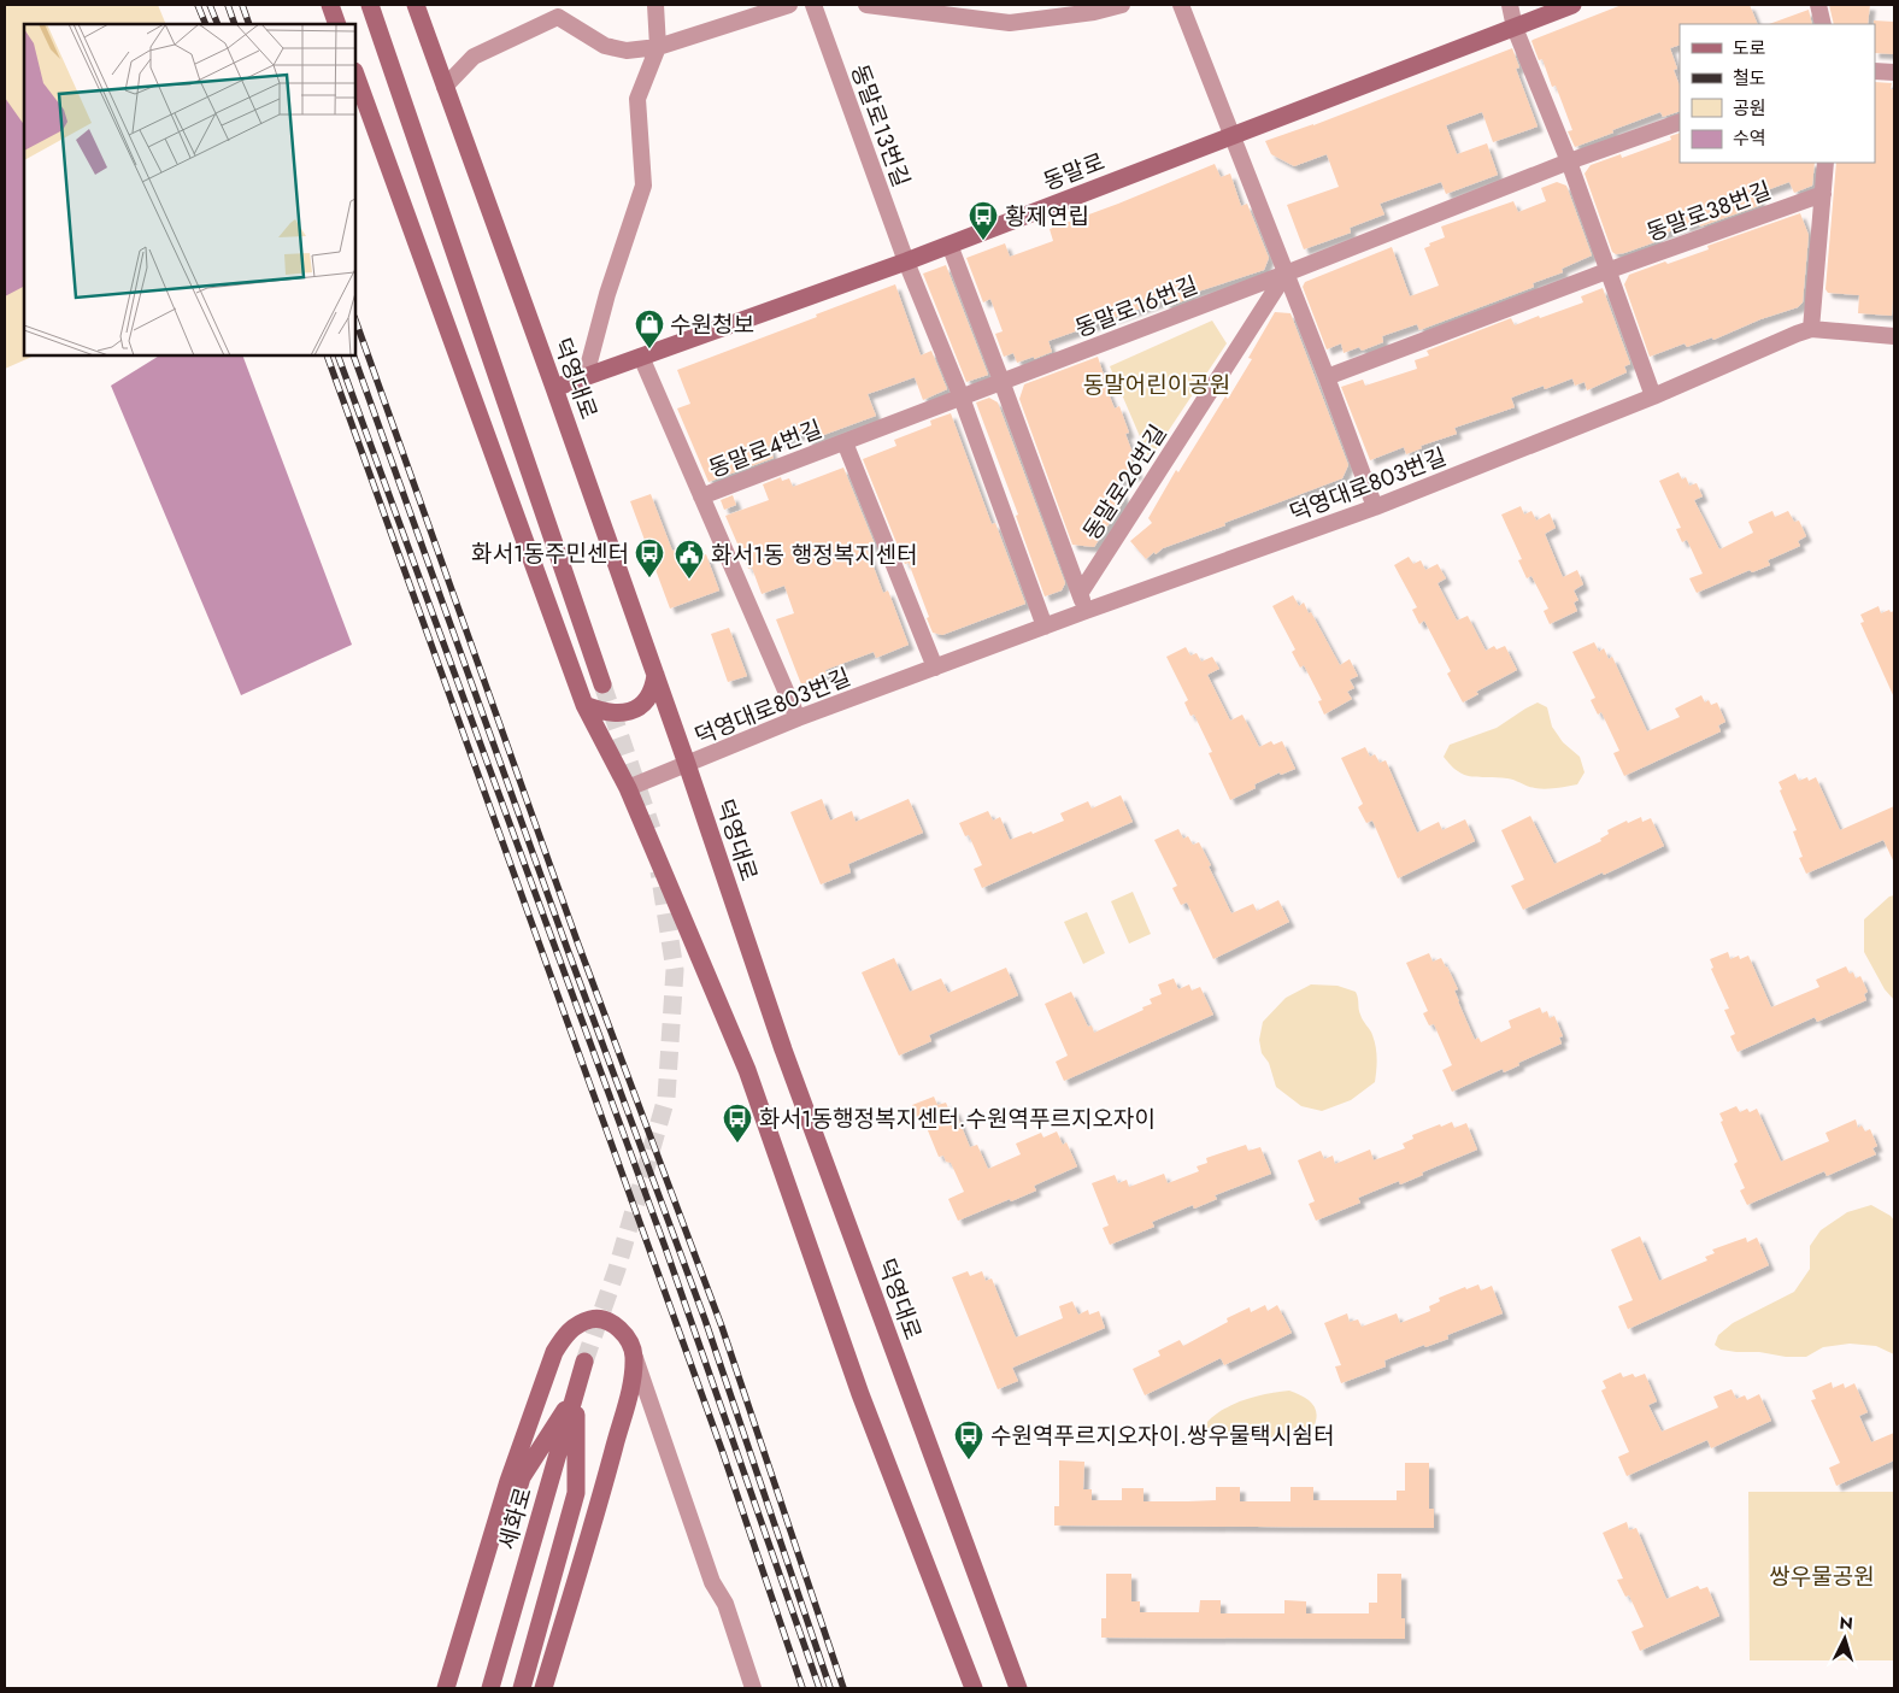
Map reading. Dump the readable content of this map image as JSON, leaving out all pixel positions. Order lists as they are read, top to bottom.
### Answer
{
  "streets": {
    "main road": ["동말로", "덕영대로", "세화로"],
    "street": [
      "동말로13번길",
      "동말로38번길",
      "동말로16번길",
      "동말로4번길",
      "동말로26번길",
      "덕영대로803번길"
    ]
  },
  "crossings": [
    ["동말로13번길", "동말로"],
    ["동말로13번길", "동말로16번길"],
    ["동말로13번길", "덕영대로803번길"],
    ["동말로", "덕영대로"],
    ["동말로", "동말로4번길"],
    ["동말로16번길", "동말로4번길"],
    ["동말로16번길", "동말로26번길"],
    ["덕영대로", "덕영대로803번길"],
    ["동말로4번길", "덕영대로803번길"]
  ],
  "parks": ["동말어린이공원", "쌍우물공원"],
  "places": {
    "bus stop": [
      "황제연립",
      "화서1동주민센터",
      "화서1동행정복지센터.수원역푸르지오자이",
      "수원역푸르지오자이.쌍우물택시쉼터"
    ],
    "shop": ["수원청보"],
    "public building": ["화서1동 행정복지센터"]
  },
  "legend": [
    "도로",
    "철도",
    "공원",
    "수역"
  ],
  "north": "top"
}
